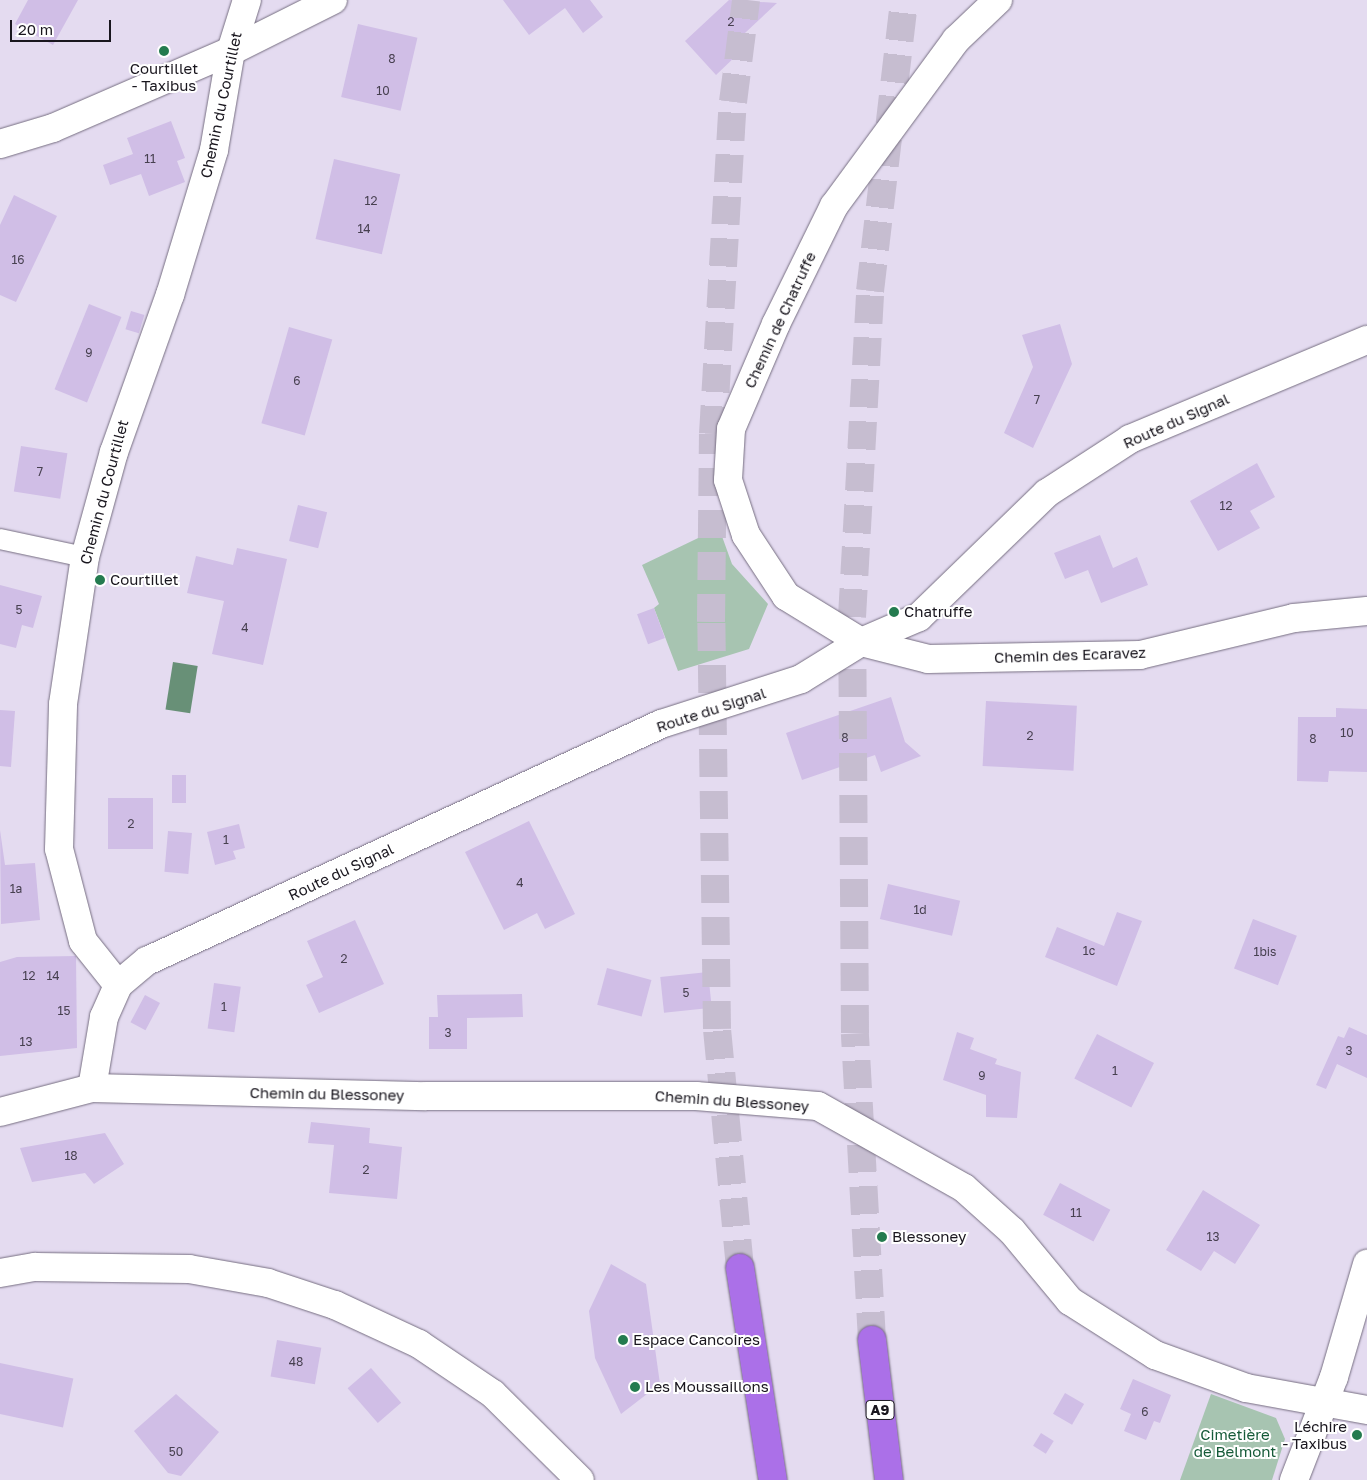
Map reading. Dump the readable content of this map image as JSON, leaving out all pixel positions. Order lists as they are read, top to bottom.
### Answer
{
  "streets": {
    "highway": ["A9"],
    "street": [
      "Chemin du Courtillet",
      "Chemin de Chatruffe",
      "Route du Signal",
      "Chemin des Ecaravez",
      "Chemin du Blessoney"
    ]
  },
  "crossings": [
    ["Chemin du Courtillet", "Route du Signal"],
    ["Chemin de Chatruffe", "Route du Signal"],
    ["Chemin de Chatruffe", "Chemin des Ecaravez"],
    ["Route du Signal", "Chemin des Ecaravez"],
    ["Route du Signal", "Chemin du Blessoney"]
  ],
  "parks": ["Cimetière de Belmont"],
  "places": [
    "Courtillet - Taxibus",
    "Courtillet",
    "Chatruffe",
    "Blessoney",
    "Espace Cancoires",
    "Les Moussaillons",
    "Léchire - Taxibus"
  ],
  "house_numbers": [
    "2",
    "8",
    "10",
    "11",
    "12",
    "14",
    "16",
    "9",
    "6",
    "7",
    "7",
    "12",
    "5",
    "4",
    "10",
    "2",
    "8",
    "8",
    "2",
    "1",
    "4",
    "1a",
    "1d",
    "1c",
    "1bis",
    "2",
    "12",
    "14",
    "5",
    "1",
    "15",
    "3",
    "13",
    "3",
    "1",
    "9",
    "18",
    "2",
    "11",
    "13",
    "48",
    "6",
    "50"
  ],
  "scale_bar": "20 m"
}
